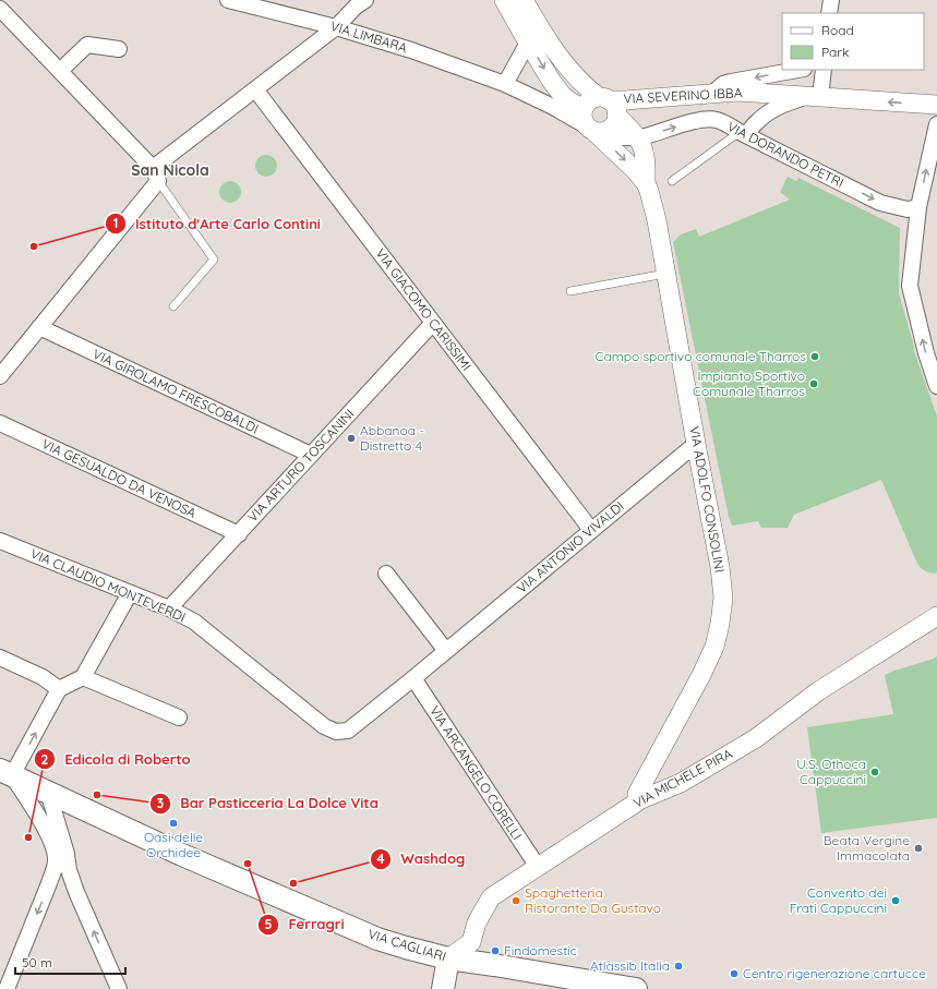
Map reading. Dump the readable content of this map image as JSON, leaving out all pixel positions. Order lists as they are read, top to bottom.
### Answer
{
  "streets": {
    "main road": ["VIA CAGLIARI"],
    "street": [
      "VIA LIMBARA",
      "VIA SEVERINO IBBA",
      "VIA DORANDO PETRI",
      "VIA GIACOMO CARISSIMI",
      "VIA GIROLAMO FRESCOBALDI",
      "VIA ARTURO TOSCANINI",
      "VIA GESUALDO DA VENOSA",
      "VIA ADOLFO CONSOLINI",
      "VIA ANTONIO VIVALDI",
      "VIA CLAUDIO MONTEVERDI",
      "VIA ARCANGELO CORELLI",
      "VIA MICHELE PIRA"
    ]
  },
  "crossings": [
    ["VIA LIMBARA", "VIA DORANDO PETRI"],
    ["VIA LIMBARA", "VIA ADOLFO CONSOLINI"],
    ["VIA SEVERINO IBBA", "VIA DORANDO PETRI"],
    ["VIA SEVERINO IBBA", "VIA ADOLFO CONSOLINI"],
    ["VIA DORANDO PETRI", "VIA ADOLFO CONSOLINI"],
    ["VIA GIACOMO CARISSIMI", "VIA ARTURO TOSCANINI"],
    ["VIA GIACOMO CARISSIMI", "VIA ANTONIO VIVALDI"],
    ["VIA GIROLAMO FRESCOBALDI", "VIA ARTURO TOSCANINI"],
    ["VIA ARTURO TOSCANINI", "VIA GESUALDO DA VENOSA"],
    ["VIA ARTURO TOSCANINI", "VIA CLAUDIO MONTEVERDI"],
    ["VIA ADOLFO CONSOLINI", "VIA ANTONIO VIVALDI"],
    ["VIA ADOLFO CONSOLINI", "VIA MICHELE PIRA"],
    ["VIA ANTONIO VIVALDI", "VIA CLAUDIO MONTEVERDI"],
    ["VIA ANTONIO VIVALDI", "VIA ARCANGELO CORELLI"],
    ["VIA ARCANGELO CORELLI", "VIA MICHELE PIRA"],
    ["VIA MICHELE PIRA", "VIA CAGLIARI"]
  ],
  "one_way": ["VIA DORANDO PETRI"],
  "districts": ["San Nicola"],
  "places": [
    "Istituto d'Arte Carlo Contini",
    "Campo sportivo comunale Tharros",
    "Impianto Sportivo Comunale Tharros",
    "Abbanoa - Distretto 4",
    "U.S. Othoca Cappuccini",
    "Bar Pasticceria La Dolce Vita",
    "Oasi delle Orchidee",
    "Edicola di Roberto",
    "Beata Vergine Immacolata",
    "Ferragri",
    "Washdog",
    "Spaghetteria Ristorante Da Gustavo",
    "Convento dei Frati Cappuccini",
    "Findomestic",
    "Atlassib Italia",
    "Centro rigenerazione cartucce"
  ],
  "legend": ["Road", "Park"],
  "scale_bar": "50 m"
}
